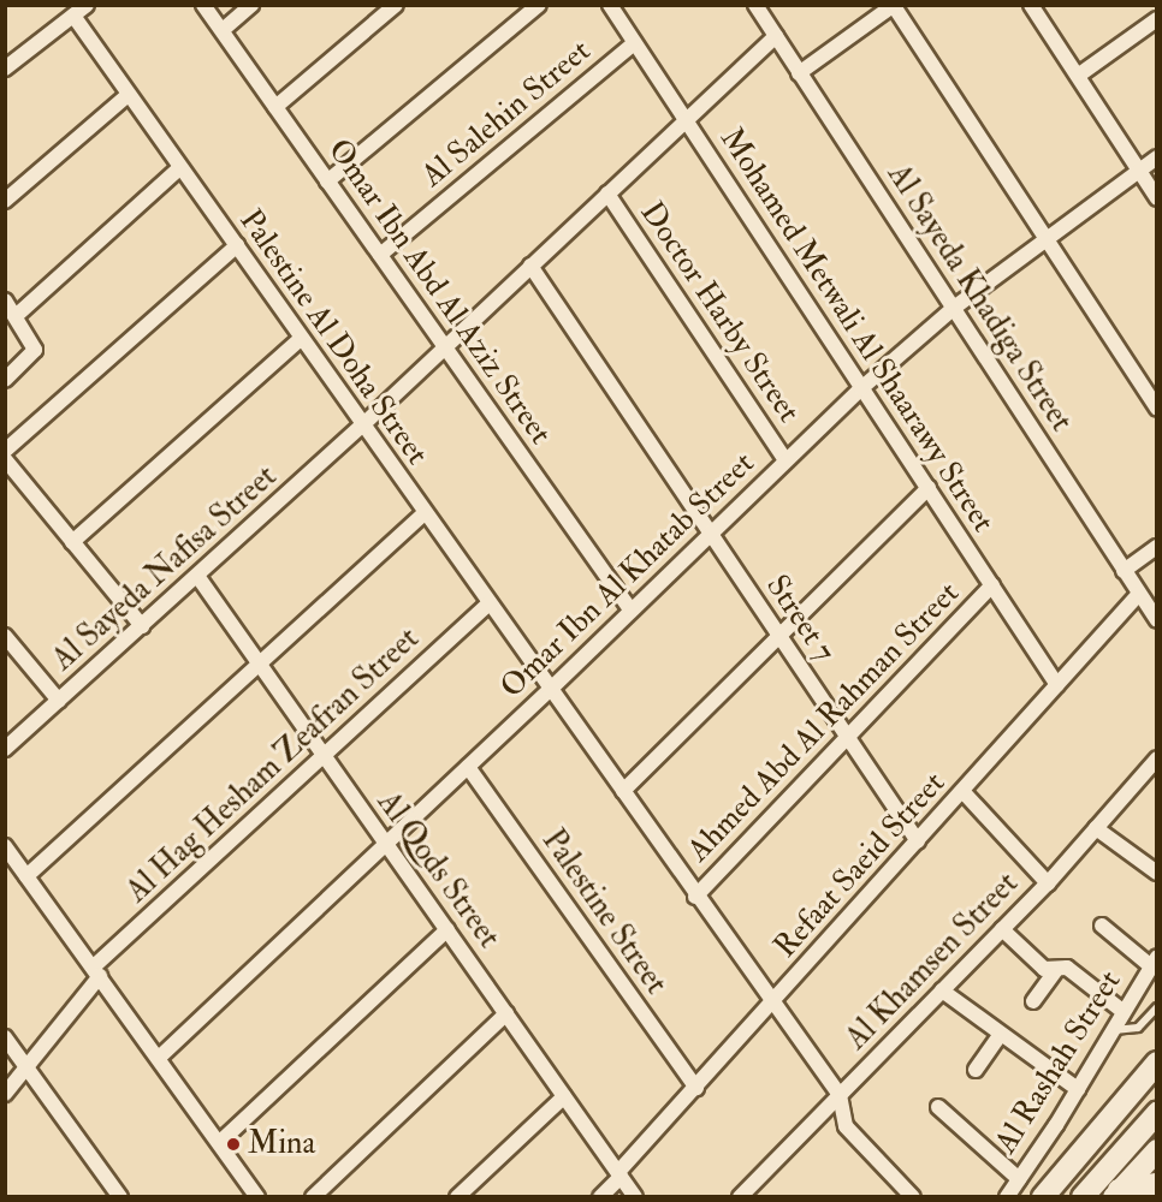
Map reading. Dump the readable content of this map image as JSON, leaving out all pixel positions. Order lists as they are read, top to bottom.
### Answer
{
  "streets": {
    "street": [
      "Al Salehin Street",
      "Omar Ibn Abd Al Aziz Street",
      "Al Sayeda Khadiga Street",
      "Doctor Harby Street",
      "Mohamed Metwali Al Shaarawy Street",
      "Palestine Al Doha Street",
      "Al Sayeda Nafisa Street",
      "Omar Ibn Al Khatab Street",
      "Street 7",
      "Ahmed Abd Al Rahman Street",
      "Al Hag Hesham Zeafran Street",
      "Refaat Saeid Street",
      "Al Qods Street",
      "Palestine Street",
      "Al Khamsen Street",
      "Al Rashah Street"
    ]
  },
  "crossings": [
    ["Al Salehin Street", "Omar Ibn Abd Al Aziz Street"],
    ["Al Salehin Street", "Mohamed Metwali Al Shaarawy Street"],
    ["Omar Ibn Abd Al Aziz Street", "Al Sayeda Nafisa Street"],
    ["Omar Ibn Abd Al Aziz Street", "Omar Ibn Al Khatab Street"],
    ["Al Sayeda Khadiga Street", "Al Sayeda Nafisa Street"],
    ["Al Sayeda Khadiga Street", "Omar Ibn Al Khatab Street"],
    ["Al Sayeda Khadiga Street", "Refaat Saeid Street"],
    ["Doctor Harby Street", "Al Sayeda Nafisa Street"],
    ["Doctor Harby Street", "Omar Ibn Al Khatab Street"],
    ["Mohamed Metwali Al Shaarawy Street", "Al Sayeda Nafisa Street"],
    ["Mohamed Metwali Al Shaarawy Street", "Omar Ibn Al Khatab Street"],
    ["Mohamed Metwali Al Shaarawy Street", "Ahmed Abd Al Rahman Street"],
    ["Mohamed Metwali Al Shaarawy Street", "Refaat Saeid Street"],
    ["Palestine Al Doha Street", "Al Sayeda Nafisa Street"],
    ["Palestine Al Doha Street", "Omar Ibn Al Khatab Street"],
    ["Palestine Al Doha Street", "Ahmed Abd Al Rahman Street"],
    ["Palestine Al Doha Street", "Al Hag Hesham Zeafran Street"],
    ["Palestine Al Doha Street", "Refaat Saeid Street"],
    ["Palestine Al Doha Street", "Al Khamsen Street"],
    ["Al Sayeda Nafisa Street", "Street 7"],
    ["Al Sayeda Nafisa Street", "Al Qods Street"],
    ["Omar Ibn Al Khatab Street", "Street 7"],
    ["Omar Ibn Al Khatab Street", "Al Qods Street"],
    ["Omar Ibn Al Khatab Street", "Palestine Street"],
    ["Street 7", "Ahmed Abd Al Rahman Street"],
    ["Street 7", "Refaat Saeid Street"],
    ["Al Hag Hesham Zeafran Street", "Al Qods Street"],
    ["Refaat Saeid Street", "Al Qods Street"],
    ["Refaat Saeid Street", "Palestine Street"]
  ],
  "places": ["Mina"]
}
